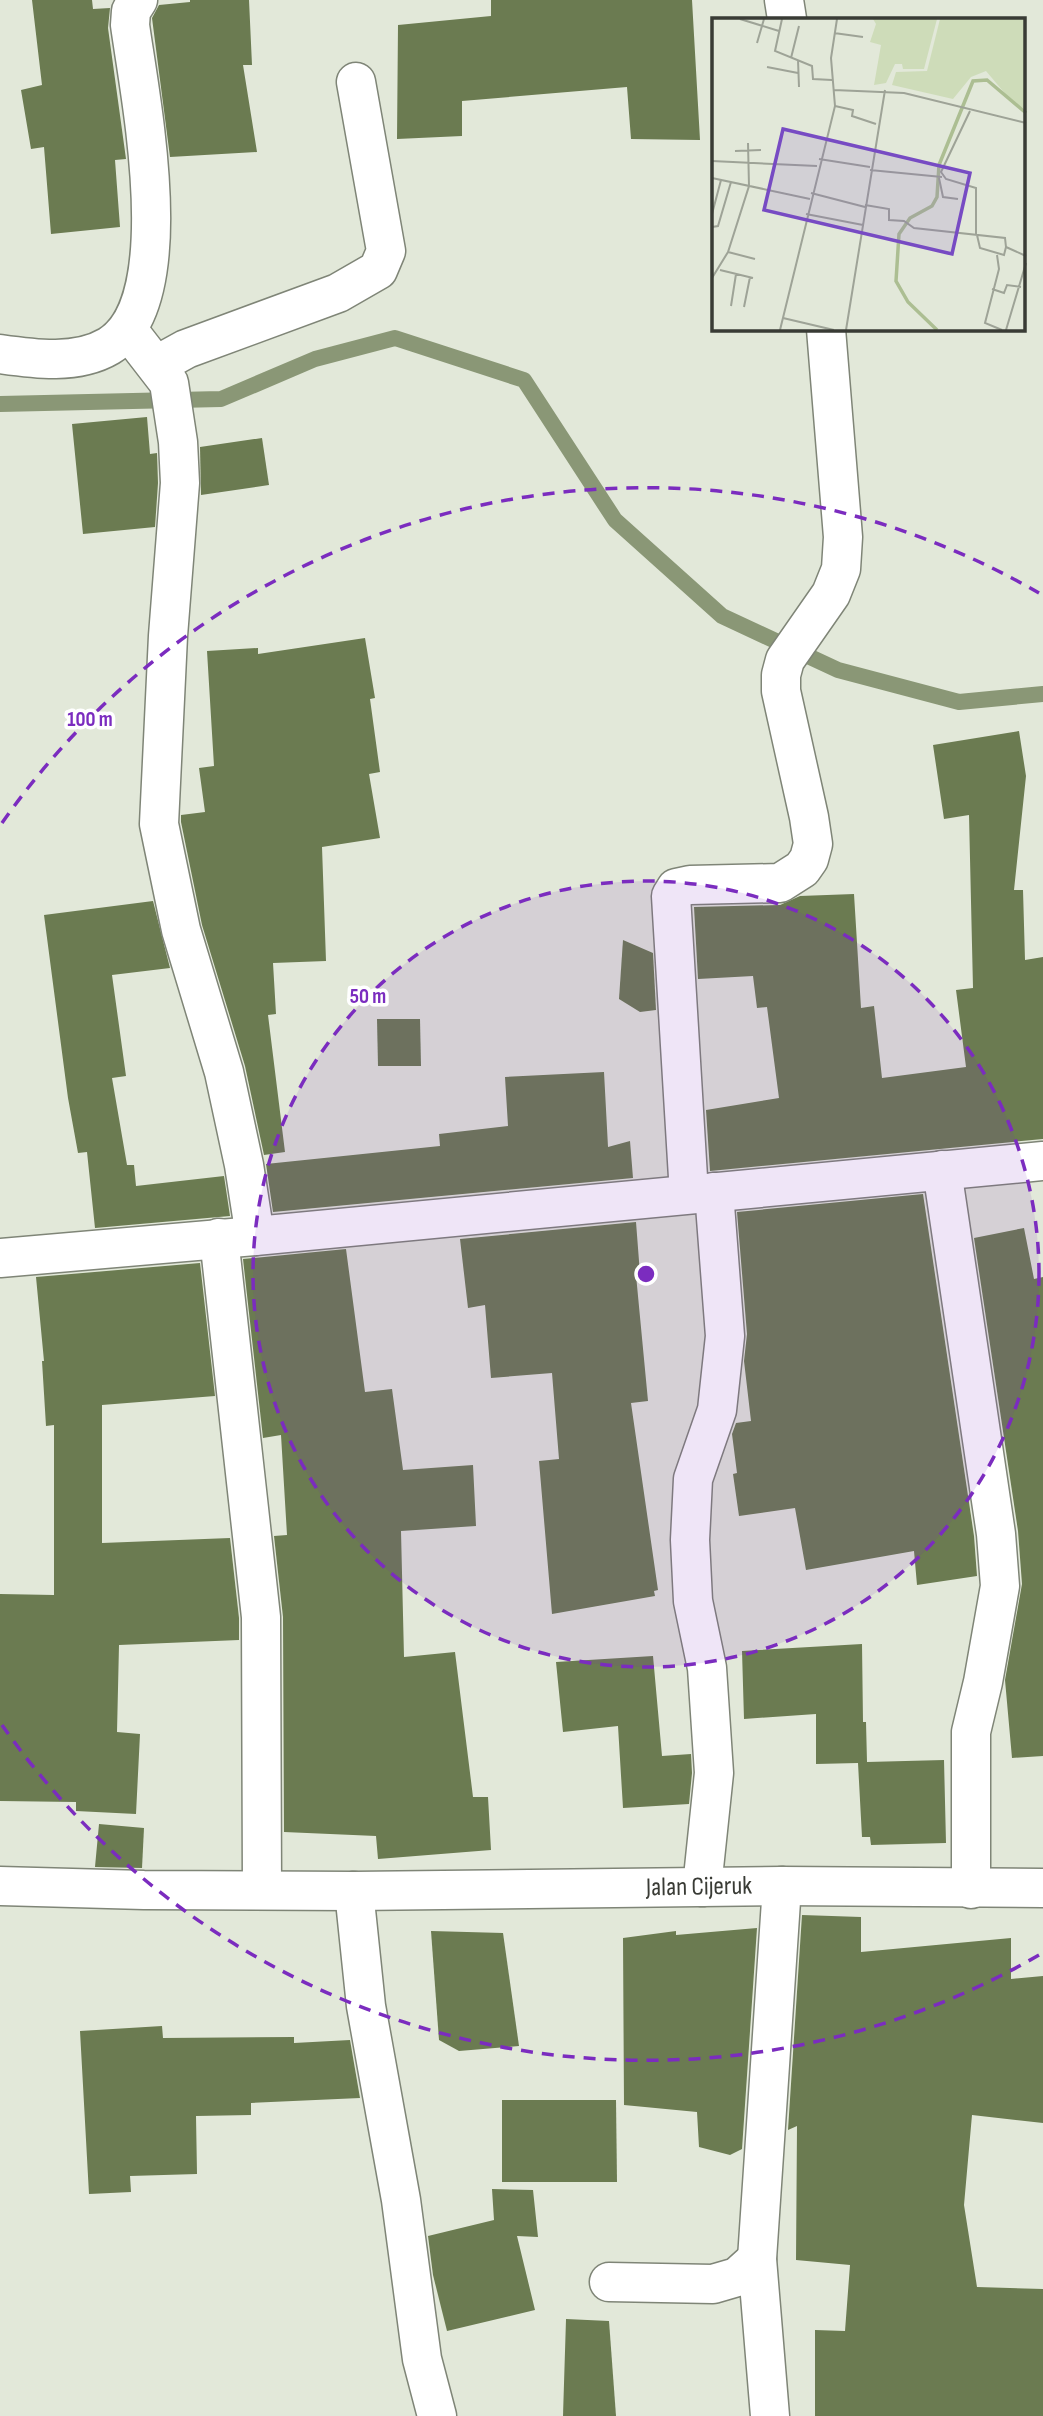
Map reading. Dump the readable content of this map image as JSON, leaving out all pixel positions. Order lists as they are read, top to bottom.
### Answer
{
  "streets": {
    "street": ["Jalan Cijeruk"]
  },
  "rings": ["100 m", "50 m"]
}
